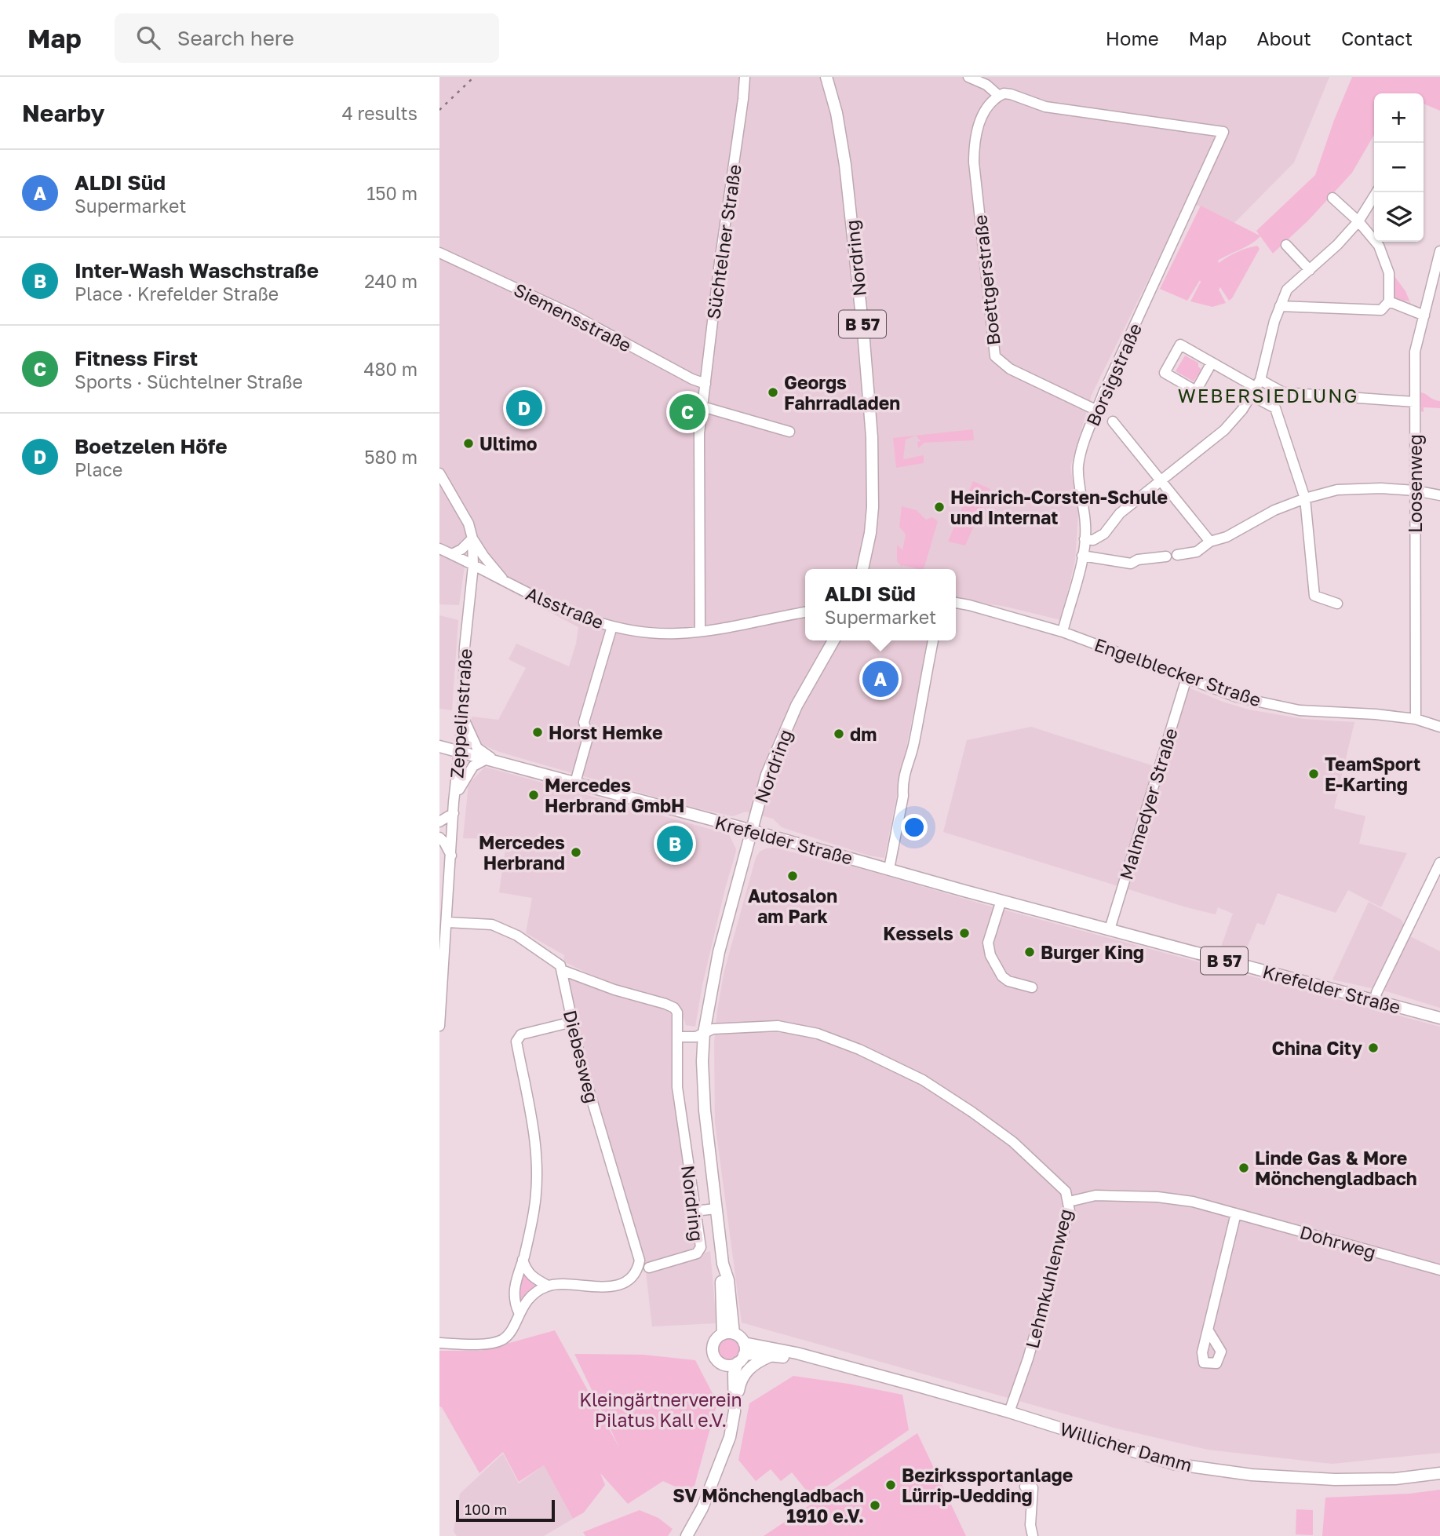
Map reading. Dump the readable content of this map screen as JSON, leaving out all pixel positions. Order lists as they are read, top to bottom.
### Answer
{
  "streets": {
    "main road": [
      "Nordring",
      "B 57",
      "Krefelder Straße",
      "Willicher Damm"
    ],
    "street": [
      "Süchtelner Straße",
      "Boettgerstraße",
      "Siemensstraße",
      "Borsigstraße",
      "Loosenweg",
      "Alsstraße",
      "Engelblecker Straße",
      "Zeppelinstraße",
      "Malmedyer Straße",
      "Diebesweg",
      "Dohrweg",
      "Lehmkuhlenweg"
    ]
  },
  "crossings": [
    ["Süchtelner Straße", "Siemensstraße"],
    ["Süchtelner Straße", "Alsstraße"],
    ["Nordring", "Krefelder Straße"],
    ["Nordring", "Diebesweg"],
    ["Nordring", "Lehmkuhlenweg"],
    ["Nordring", "Willicher Damm"],
    ["Boettgerstraße", "Borsigstraße"],
    ["Borsigstraße", "Engelblecker Straße"],
    ["Loosenweg", "Engelblecker Straße"],
    ["Alsstraße", "Zeppelinstraße"],
    ["Engelblecker Straße", "Malmedyer Straße"],
    ["Zeppelinstraße", "Krefelder Straße"],
    ["Malmedyer Straße", "Krefelder Straße"],
    ["Dohrweg", "Lehmkuhlenweg"],
    ["Lehmkuhlenweg", "Willicher Damm"]
  ],
  "districts": ["WEBERSIEDLUNG"],
  "parks": ["Kleingärtnerverein Pilatus Kall e.V."],
  "places": [
    "Georgs Fahrradladen",
    "Ultimo",
    "Heinrich-Corsten-Schule und Internat",
    "Horst Hemke",
    "dm",
    "TeamSport E-Karting",
    "Mercedes Herbrand GmbH",
    "Mercedes Herbrand",
    "Autosalon am Park",
    "Kessels",
    "Burger King",
    "China City",
    "Linde Gas & More Mönchengladbach",
    "Bezirkssportanlage Lürrip-Uedding",
    "SV Mönchengladbach 1910 e.V."
  ],
  "scale_bar": "100 m",
  "page": {
    "header": "Map",
    "search": "Search here",
    "nav": [
      "Home",
      "Map",
      "About",
      "Contact"
    ],
    "heading": ["Nearby", "4 results"],
    "map_buttons": ["+", "−"],
    "list": [
      {
        "mark": "A",
        "name": "ALDI Süd",
        "note": "Supermarket",
        "value": "150 m"
      },
      {
        "mark": "B",
        "name": "Inter-Wash Waschstraße",
        "note": "Place · Krefelder Straße",
        "value": "240 m"
      },
      {
        "mark": "C",
        "name": "Fitness First",
        "note": "Sports · Süchtelner Straße",
        "value": "480 m"
      },
      {
        "mark": "D",
        "name": "Boetzelen Höfe",
        "note": "Place",
        "value": "580 m"
      }
    ],
    "pins": [
      "D",
      "C",
      "A",
      "B"
    ],
    "popup": ["ALDI Süd", "Supermarket"],
    "scale": "100 m"
  }
}
